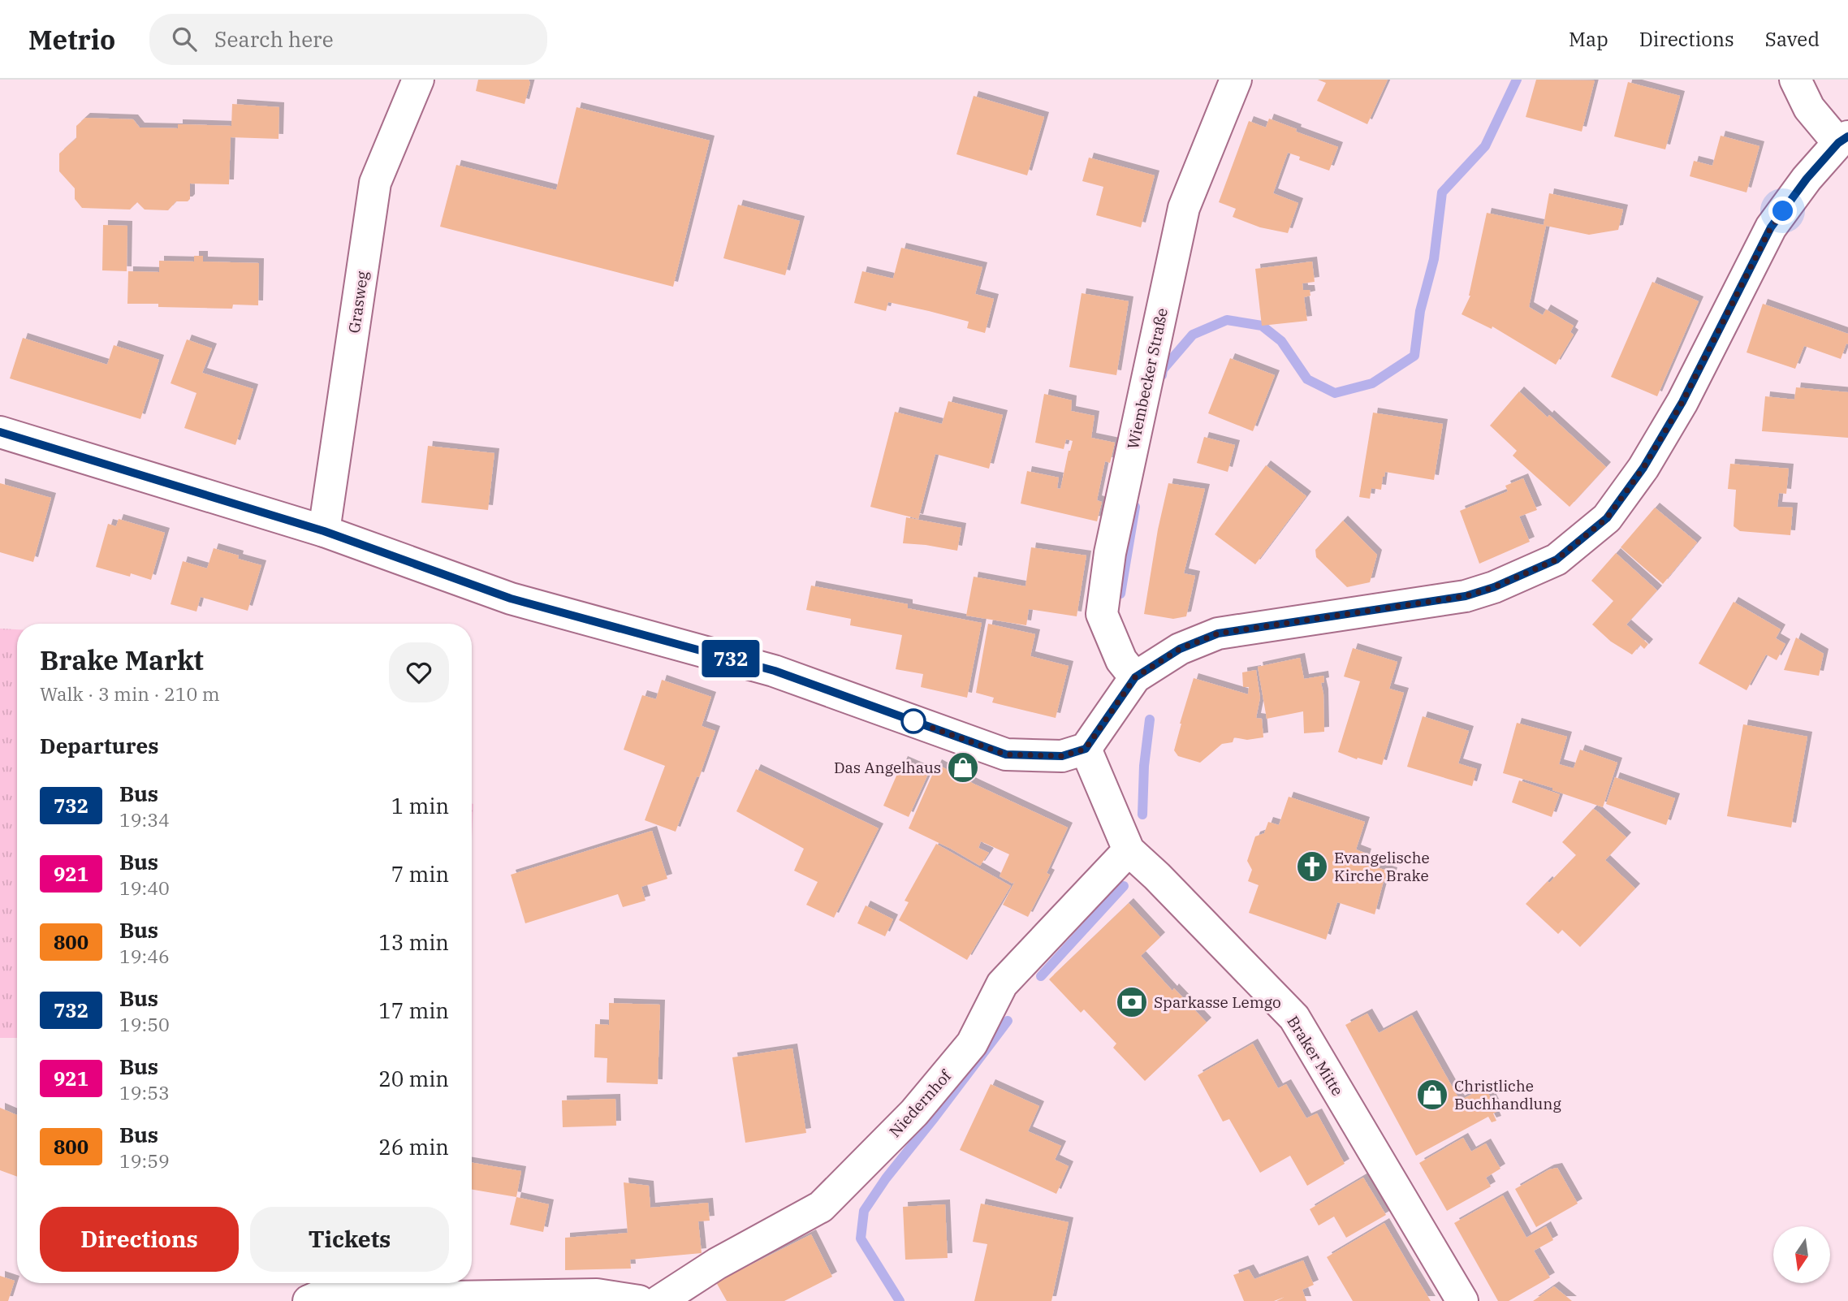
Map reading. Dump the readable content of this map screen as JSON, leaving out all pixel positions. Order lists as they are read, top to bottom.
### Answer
{
  "streets": {
    "street": [
      "Grasweg",
      "Wiembecker Straße",
      "Braker Mitte",
      "Niedernhof"
    ]
  },
  "crossings": [
    ["Braker Mitte", "Niedernhof"]
  ],
  "places": {
    "shop": ["Das Angelhaus", "Christliche Buchhandlung"],
    "church": ["Evangelische Kirche Brake"],
    "bank": ["Sparkasse Lemgo"]
  },
  "lines": ["bus line 732"],
  "north": "bottom",
  "page": {
    "header": "Metrio",
    "search": "Search here",
    "nav": ["Map", "Directions", "Saved"],
    "on_map": "732",
    "heading": [
      ["Brake Markt", "Walk · 3 min · 210 m"],
      "Departures"
    ],
    "list": [
      {
        "mark": "732",
        "name": "Bus",
        "note": "19:34",
        "value": "1 min"
      },
      {
        "mark": "921",
        "name": "Bus",
        "note": "19:40",
        "value": "7 min"
      },
      {
        "mark": "800",
        "name": "Bus",
        "note": "19:46",
        "value": "13 min"
      },
      {
        "mark": "732",
        "name": "Bus",
        "note": "19:50",
        "value": "17 min"
      },
      {
        "mark": "921",
        "name": "Bus",
        "note": "19:53",
        "value": "20 min"
      },
      {
        "mark": "800",
        "name": "Bus",
        "note": "19:59",
        "value": "26 min"
      }
    ],
    "buttons": ["Directions", "Tickets"]
  }
}
